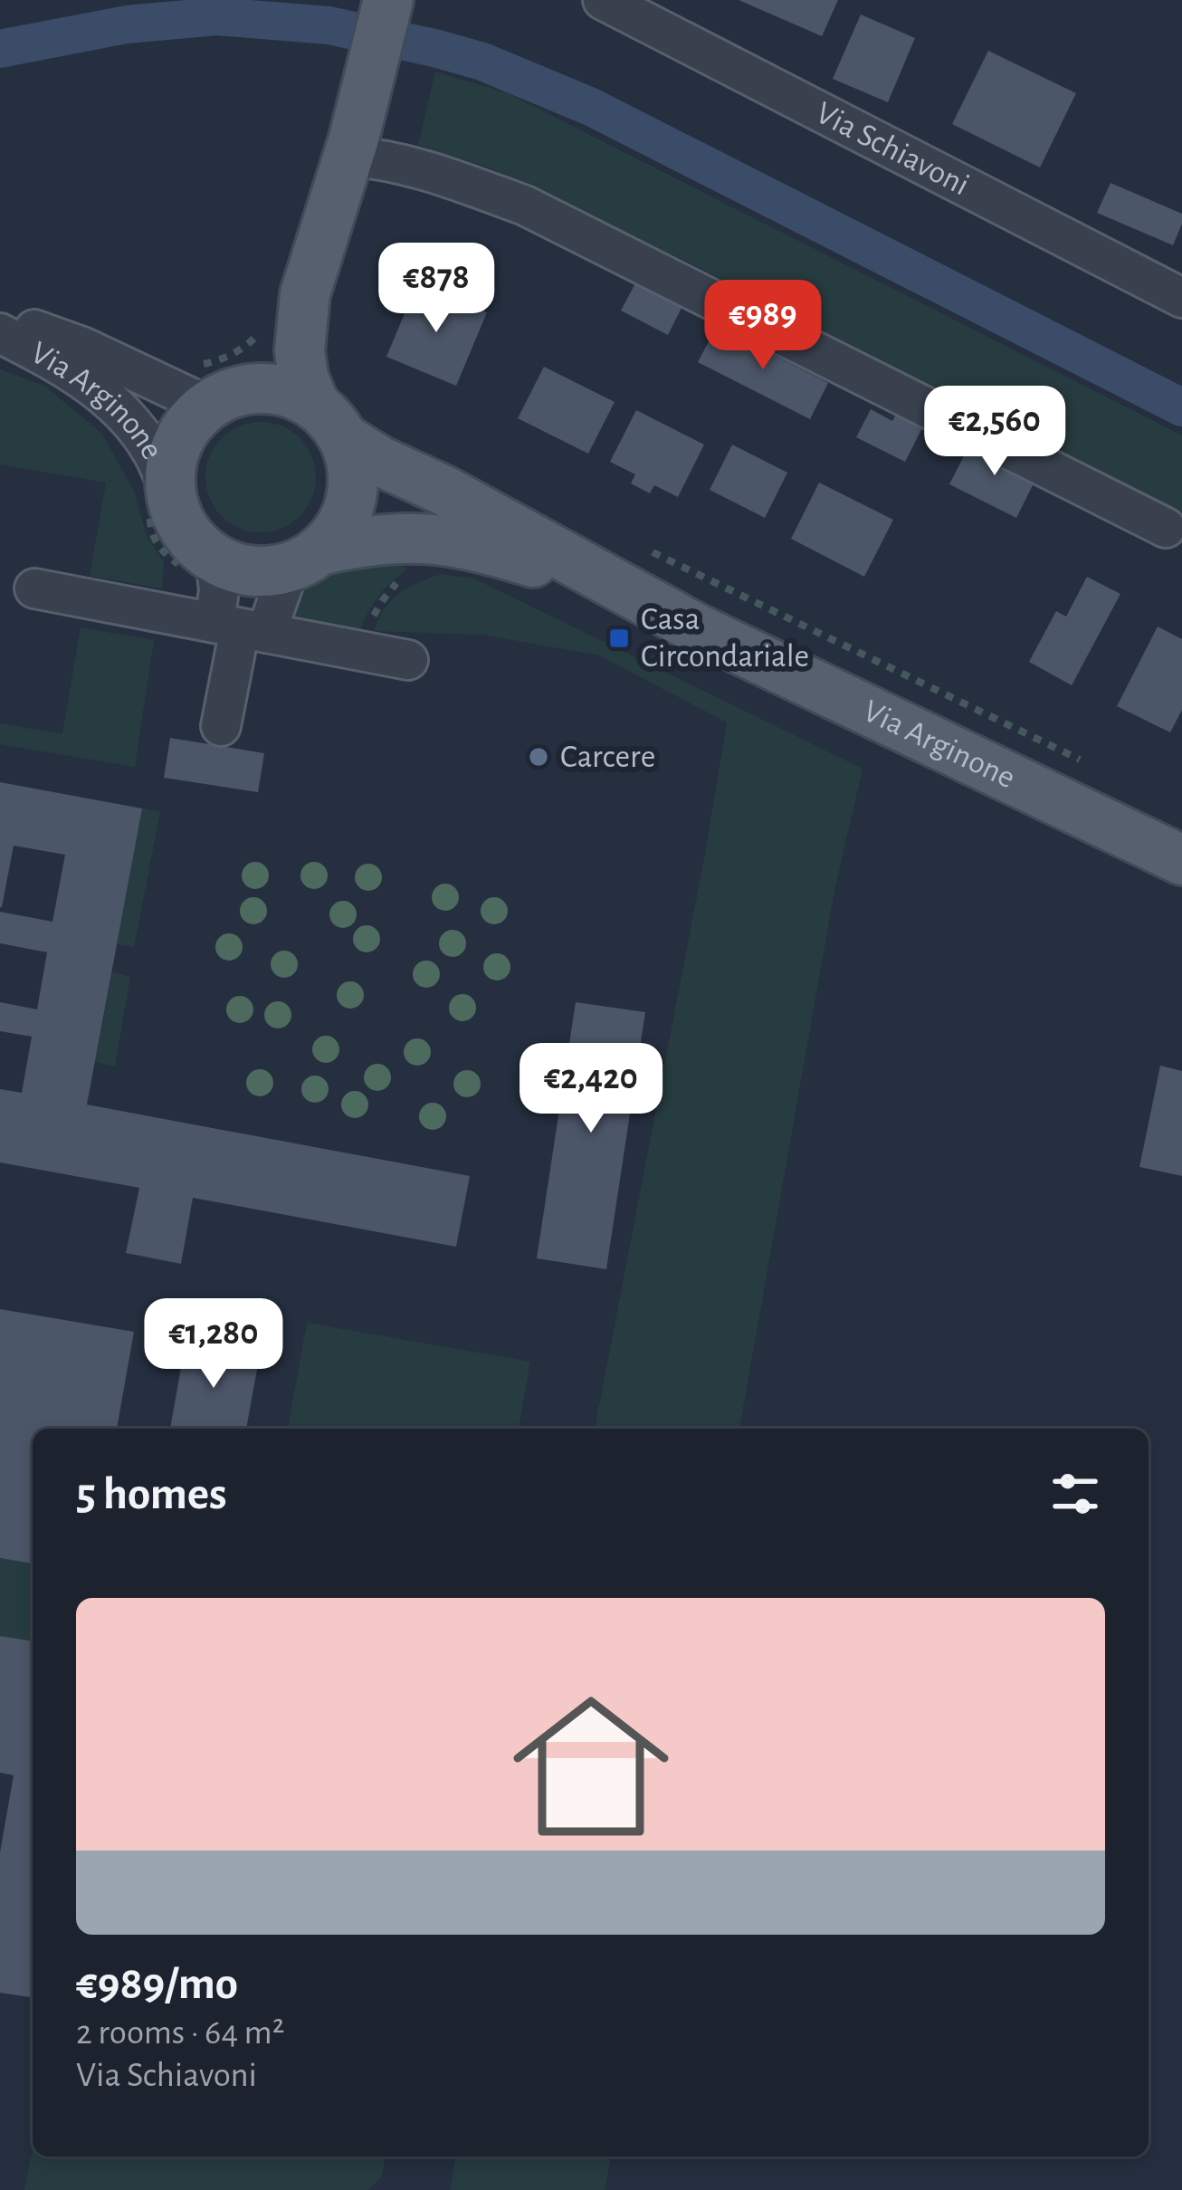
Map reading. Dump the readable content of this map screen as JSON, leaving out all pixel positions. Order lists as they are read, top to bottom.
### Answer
{
  "streets": {
    "main road": ["Via Arginone"],
    "street": ["Via Schiavoni"]
  },
  "places": {
    "transit": ["Casa Circondariale"],
    "other": ["Carcere"]
  },
  "page": {
    "price": [
      "€878",
      "€989",
      "€2,560",
      "€2,420",
      "€1,280"
    ],
    "heading": "5 homes",
    "list": [
      {
        "name": "€989/mo",
        "note": "2 rooms · 64 m² · Via Schiavoni"
      }
    ]
  }
}
